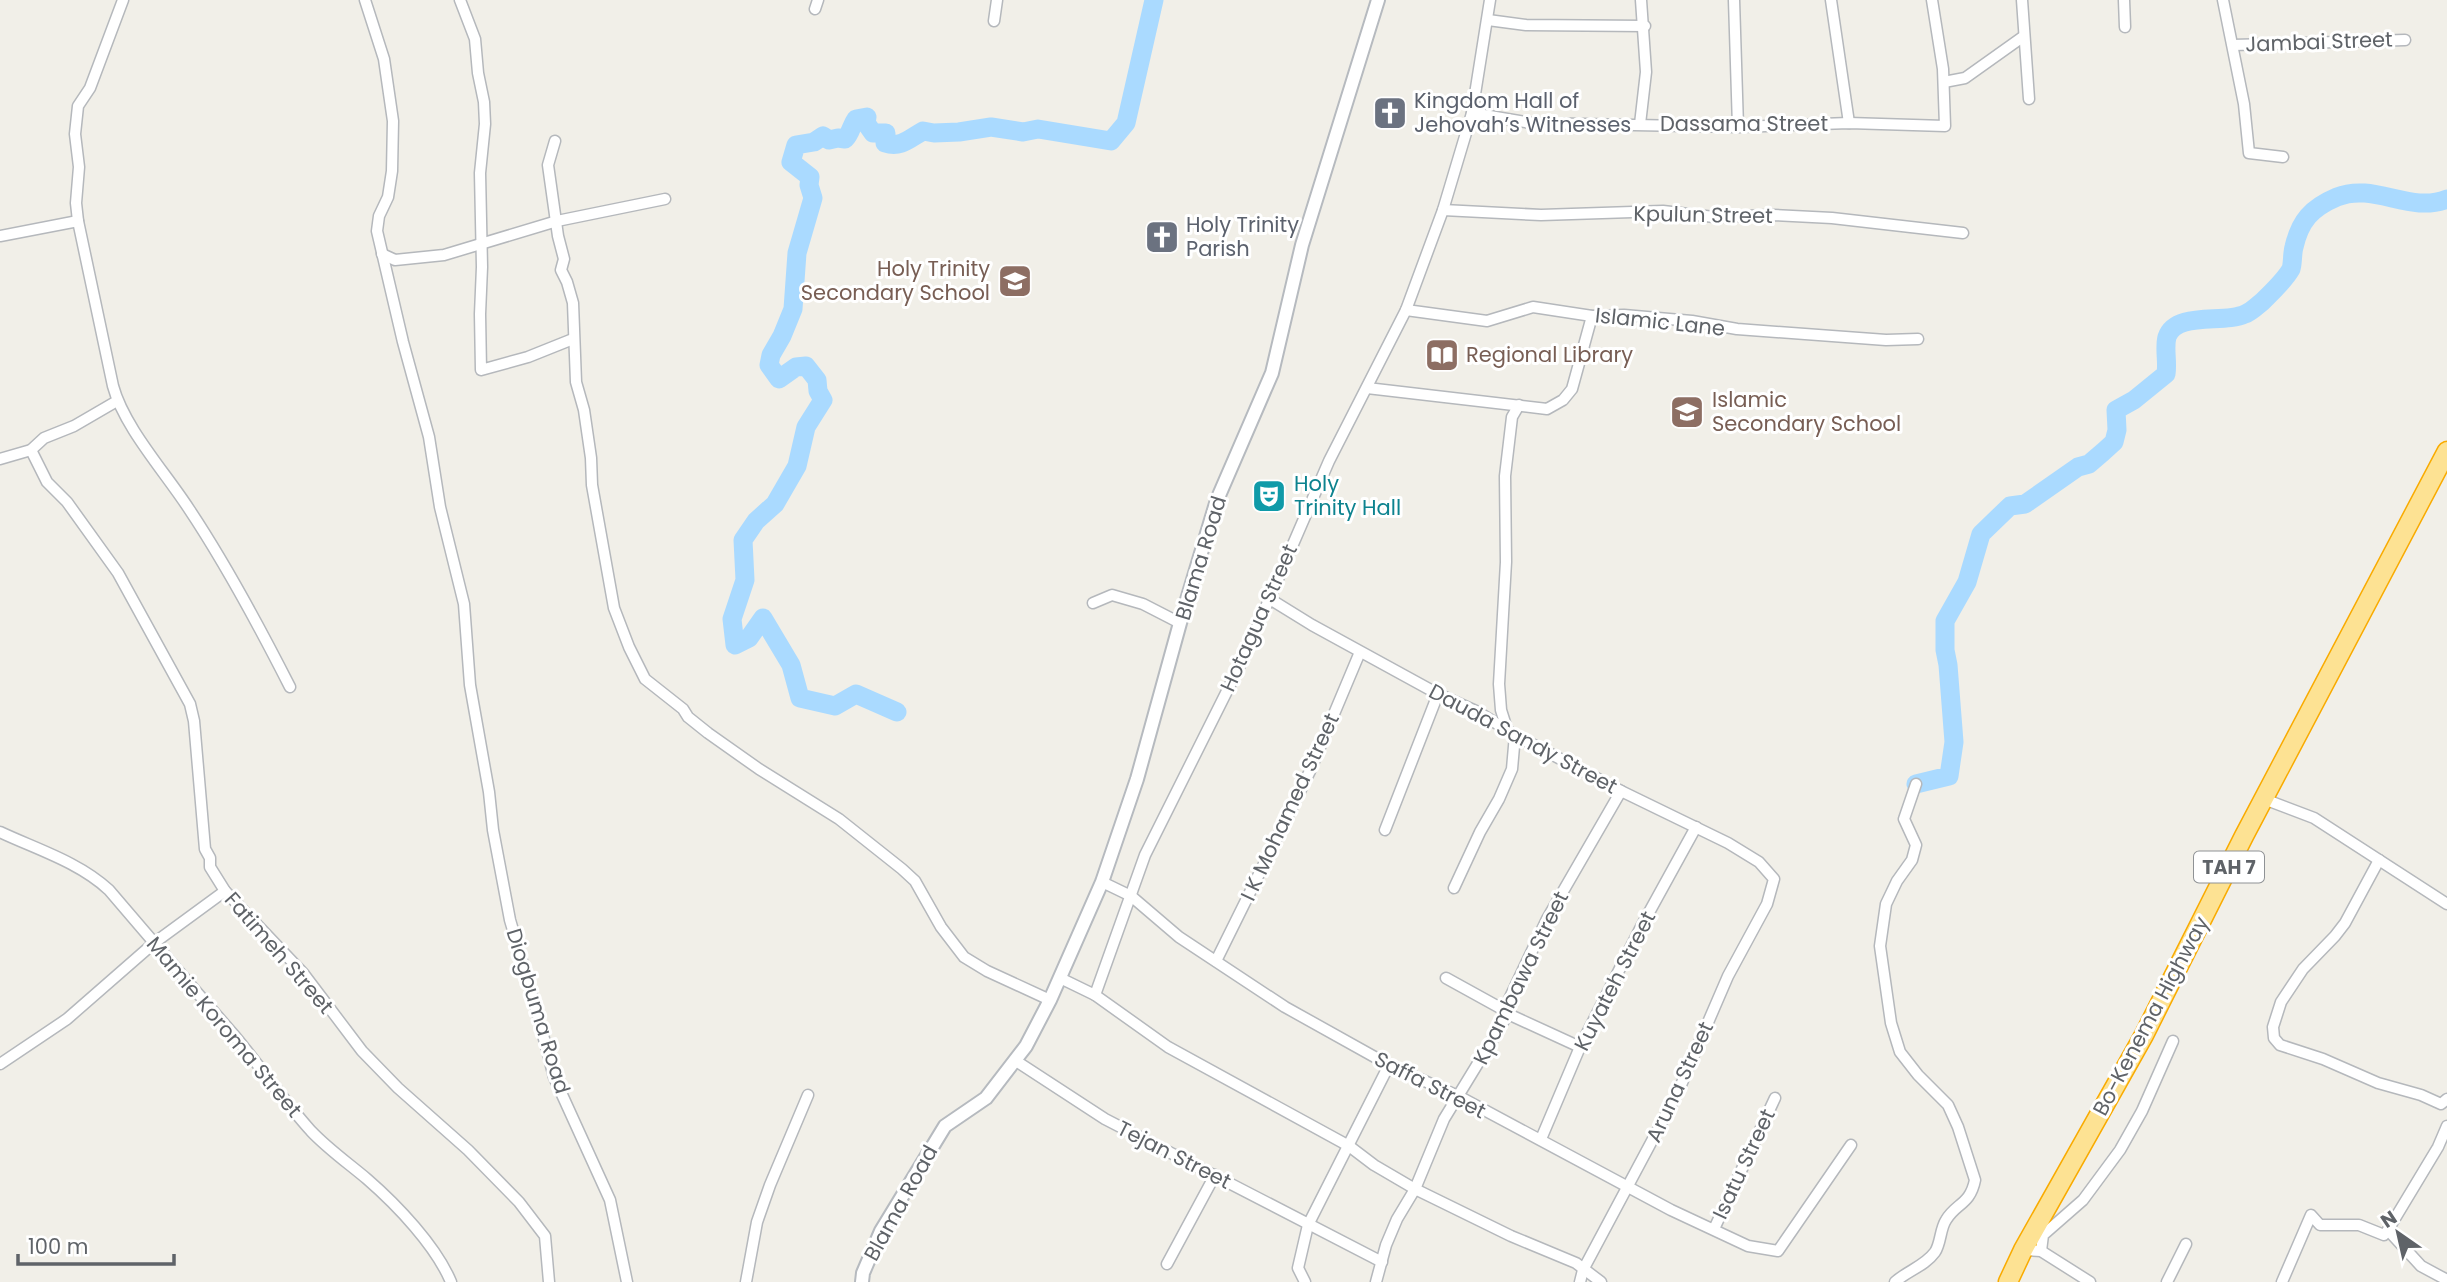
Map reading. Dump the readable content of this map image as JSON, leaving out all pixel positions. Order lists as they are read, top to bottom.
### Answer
{
  "streets": {
    "highway": ["TAH 7", "Bo-Kenema Highway"],
    "street": [
      "Jambai Street",
      "Dassama Street",
      "Kpulun Street",
      "Islamic Lane",
      "Blama Road",
      "Hotagua Street",
      "Dauda Sandy Street",
      "I K Mohamed Street",
      "Fatimeh Street",
      "Kpambawa Street",
      "Kuyateh Street",
      "Diogbuma Road",
      "Mamie Koroma Street",
      "Aruna Street",
      "Saffa Street",
      "Tejan Street",
      "Isatu Street"
    ]
  },
  "crossings": [
    ["Dassama Street", "Hotagua Street"],
    ["Kpulun Street", "Hotagua Street"],
    ["Islamic Lane", "Hotagua Street"],
    ["Blama Road", "Saffa Street"],
    ["Blama Road", "Tejan Street"],
    ["Hotagua Street", "Dauda Sandy Street"],
    ["Hotagua Street", "Saffa Street"],
    ["Dauda Sandy Street", "I K Mohamed Street"],
    ["Dauda Sandy Street", "Kpambawa Street"],
    ["Dauda Sandy Street", "Kuyateh Street"],
    ["Dauda Sandy Street", "Aruna Street"],
    ["I K Mohamed Street", "Saffa Street"],
    ["Kpambawa Street", "Saffa Street"],
    ["Kpambawa Street", "Tejan Street"],
    ["Kuyateh Street", "Saffa Street"],
    ["Aruna Street", "Saffa Street"],
    ["Saffa Street", "Isatu Street"]
  ],
  "places": {
    "church": ["Kingdom Hall of Jehovah’s Witnesses", "Holy Trinity Parish"],
    "school or university": ["Holy Trinity Secondary School", "Islamic Secondary School"],
    "library": ["Regional Library"],
    "theatre": ["Holy Trinity Hall"]
  },
  "scale_bar": "100 m",
  "north": "top left"
}
